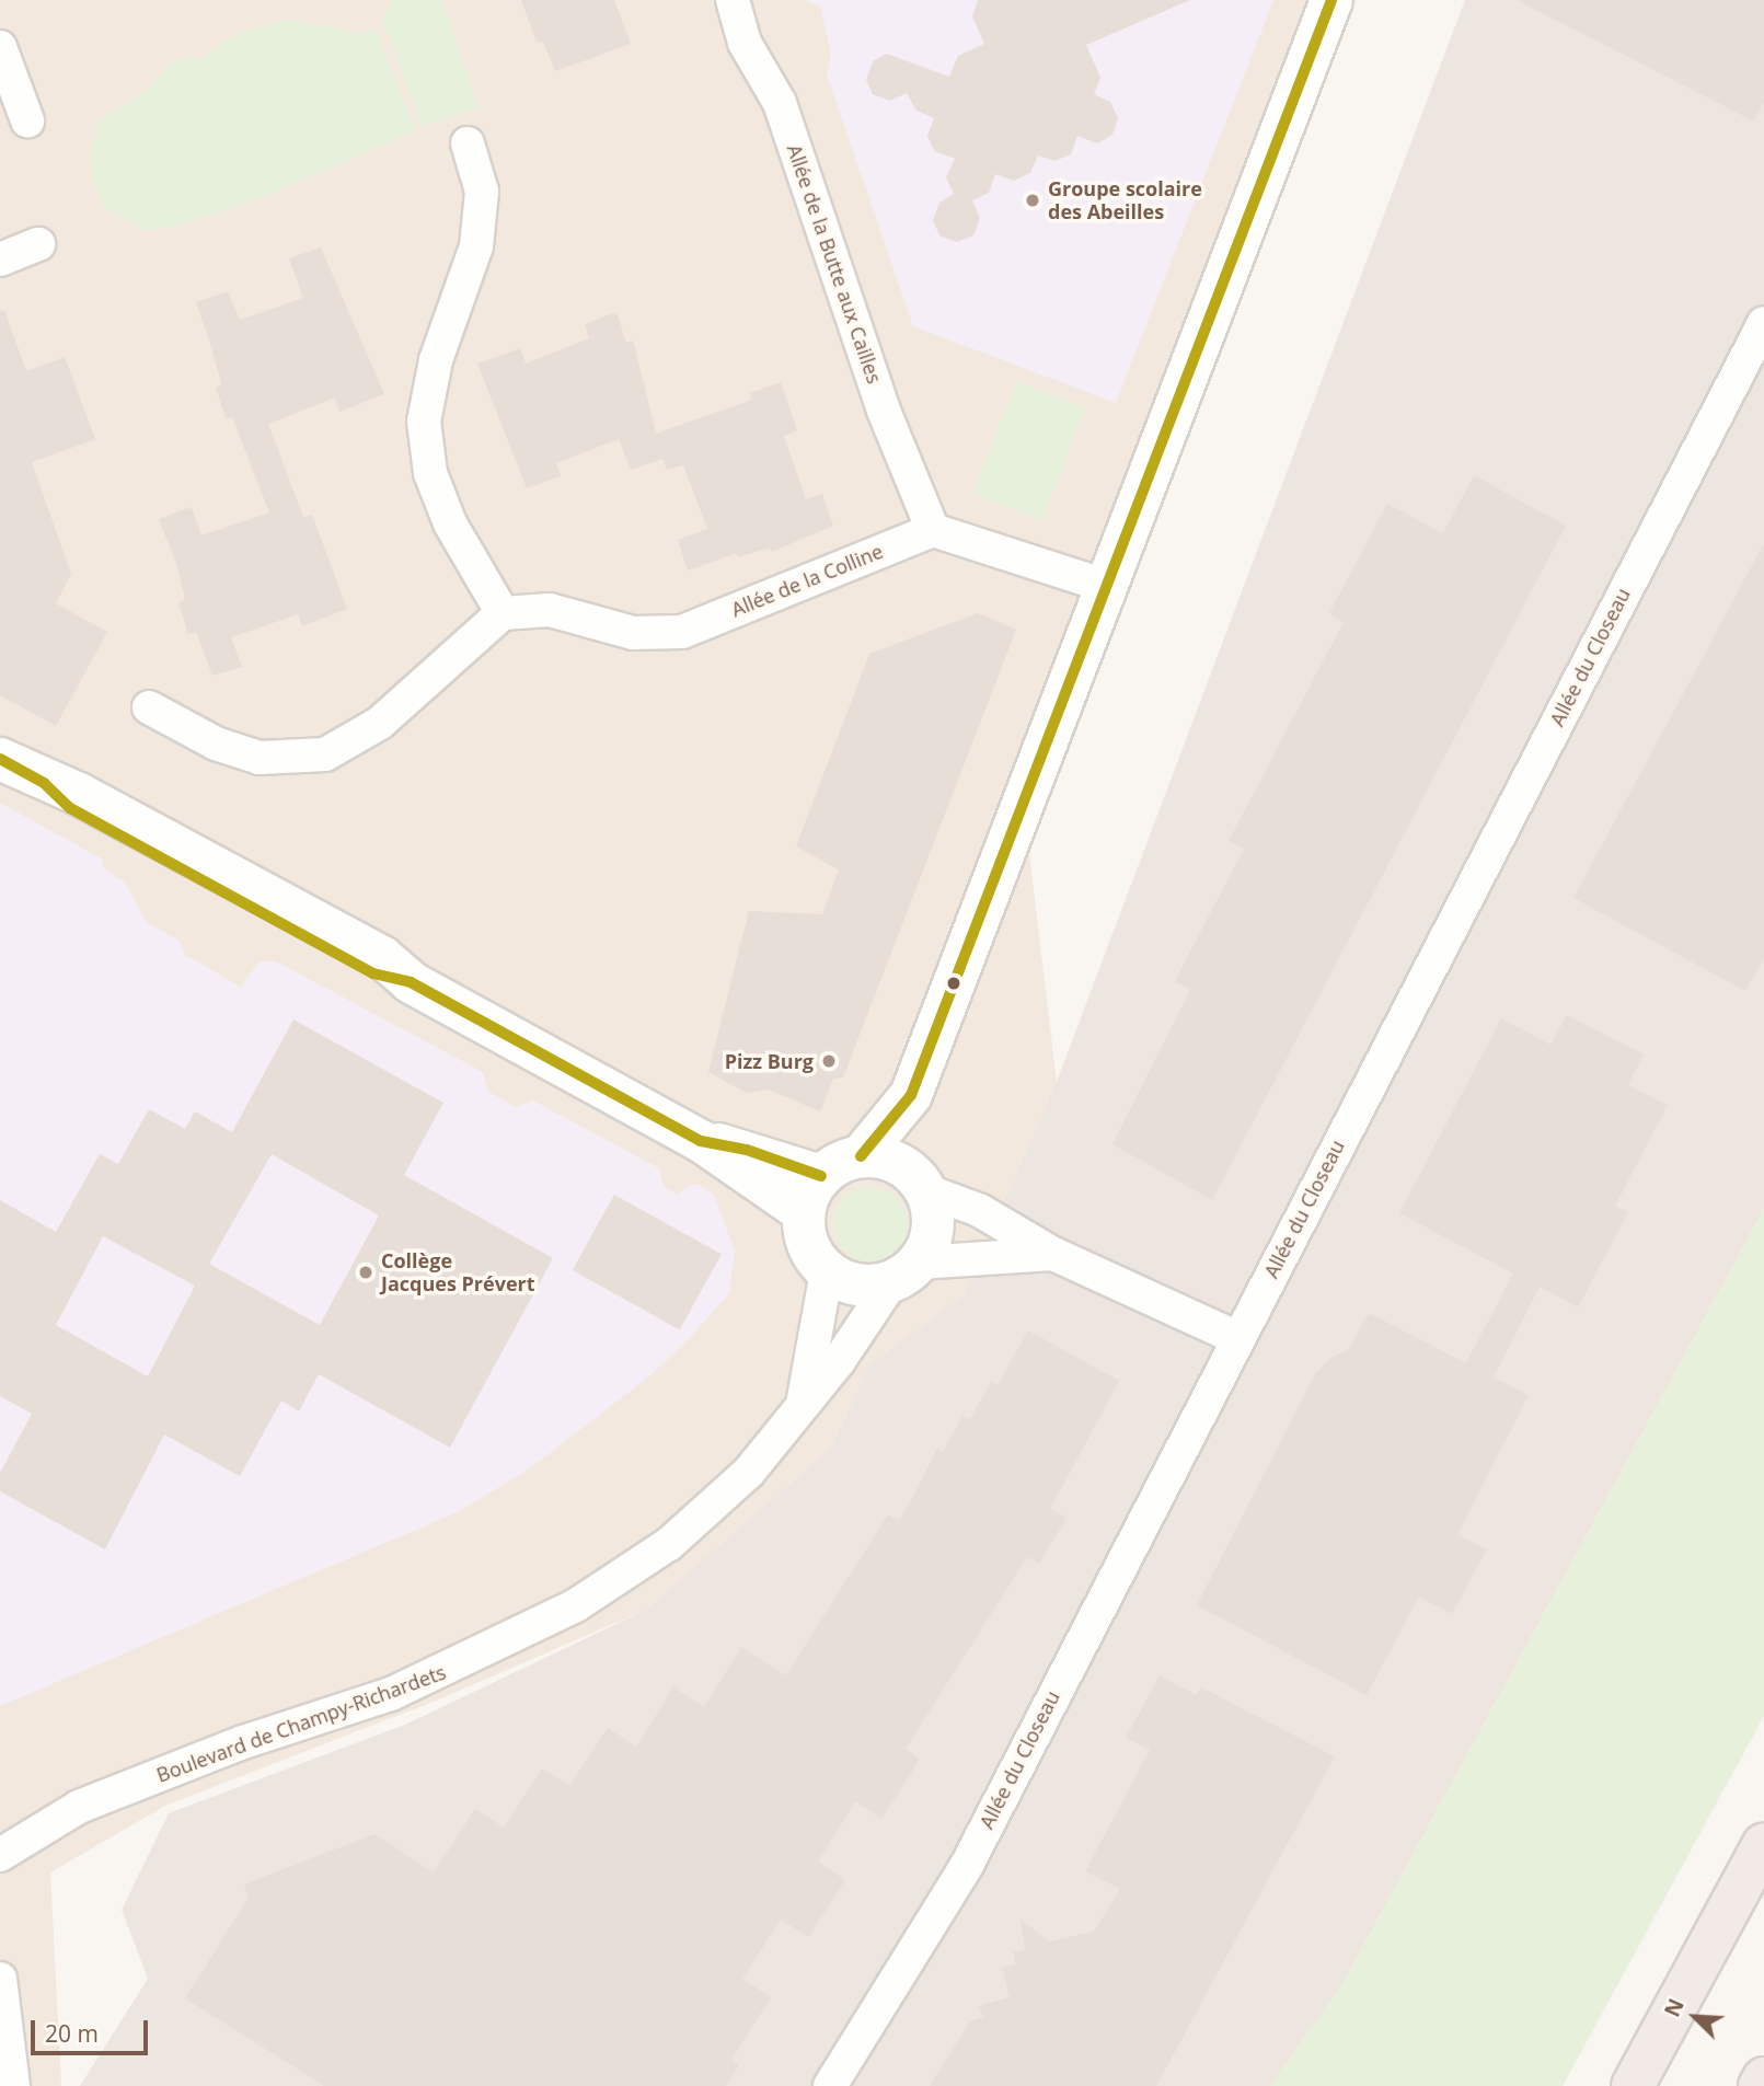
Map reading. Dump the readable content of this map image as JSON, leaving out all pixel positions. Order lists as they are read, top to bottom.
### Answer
{
  "streets": {
    "street": [
      "Allée de la Butte aux Cailles",
      "Allée de la Colline",
      "Allée du Closeau",
      "Boulevard de Champy-Richardets"
    ]
  },
  "crossings": [
    ["Allée de la Butte aux Cailles", "Allée de la Colline"]
  ],
  "places": ["Groupe scolaire des Abeilles", "Pizz Burg", "Collège Jacques Prévert"],
  "scale_bar": "20 m",
  "north": "top left"
}
